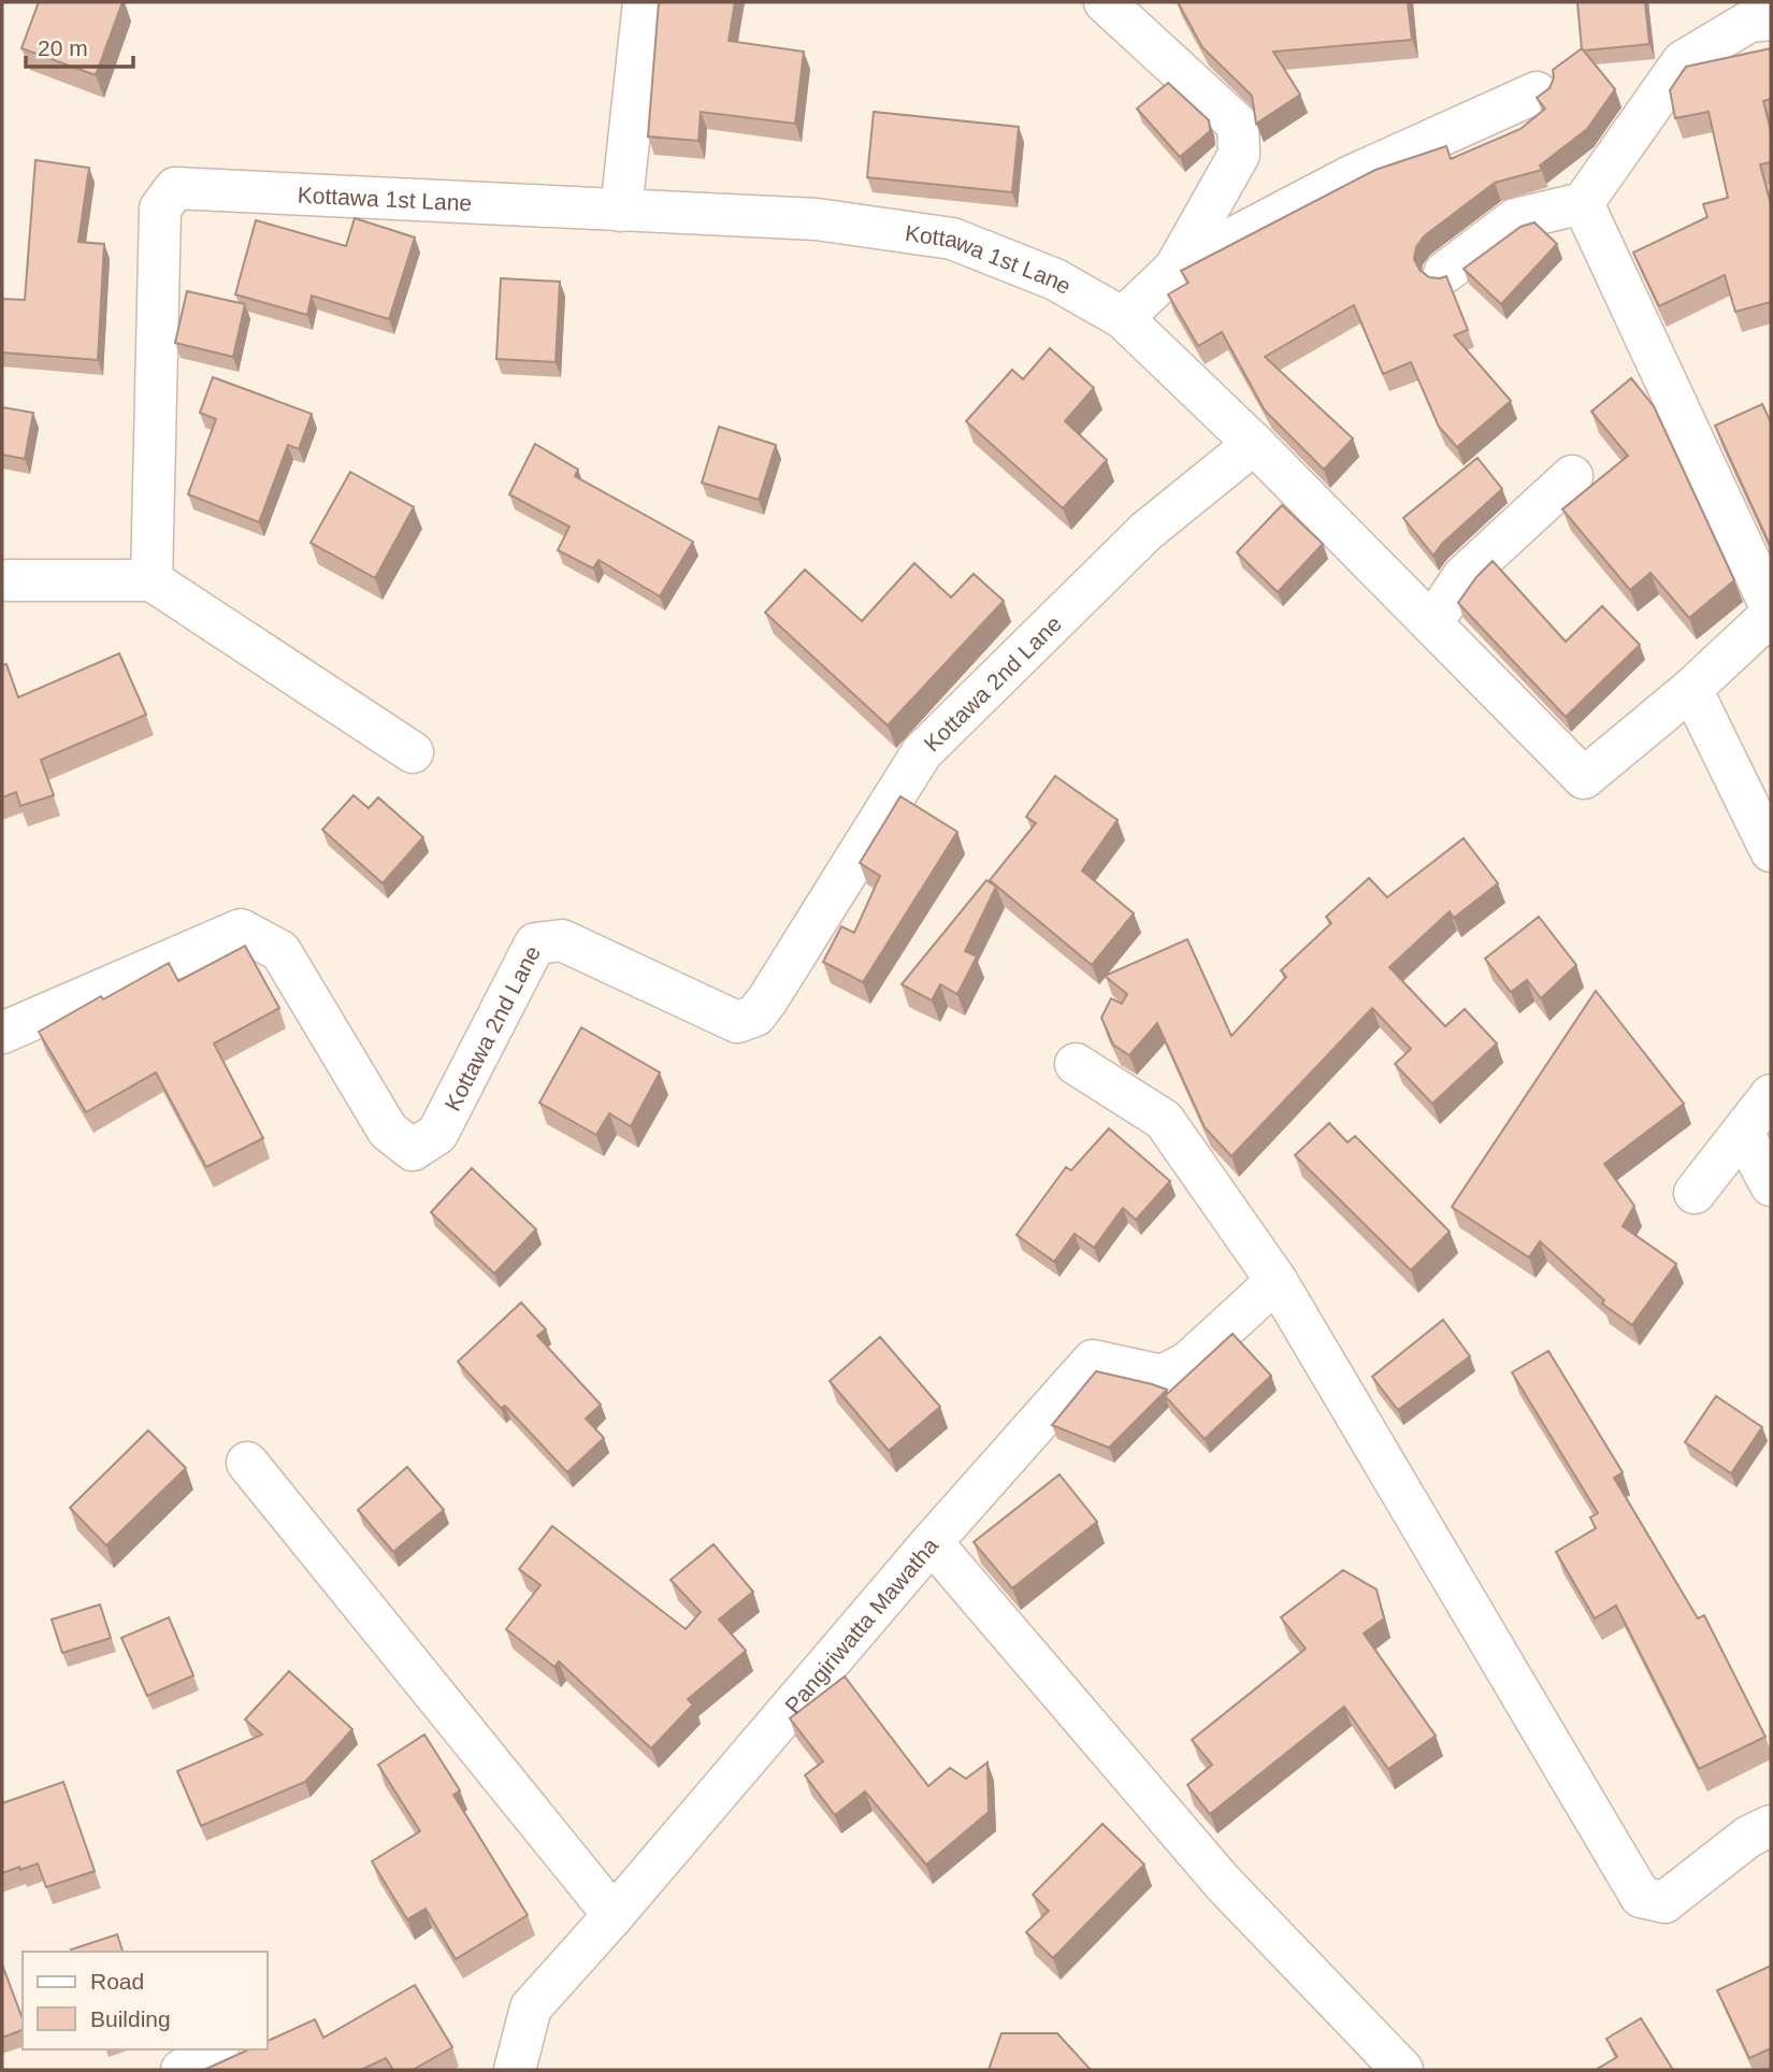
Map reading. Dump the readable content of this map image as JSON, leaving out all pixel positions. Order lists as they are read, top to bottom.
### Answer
{
  "streets": {
    "street": ["Kottawa 1st Lane", "Kottawa 2nd Lane", "Pangiriwatta Mawatha"]
  },
  "crossings": [
    ["Kottawa 1st Lane", "Kottawa 2nd Lane"]
  ],
  "legend": ["Road", "Building"],
  "scale_bar": "20 m"
}
